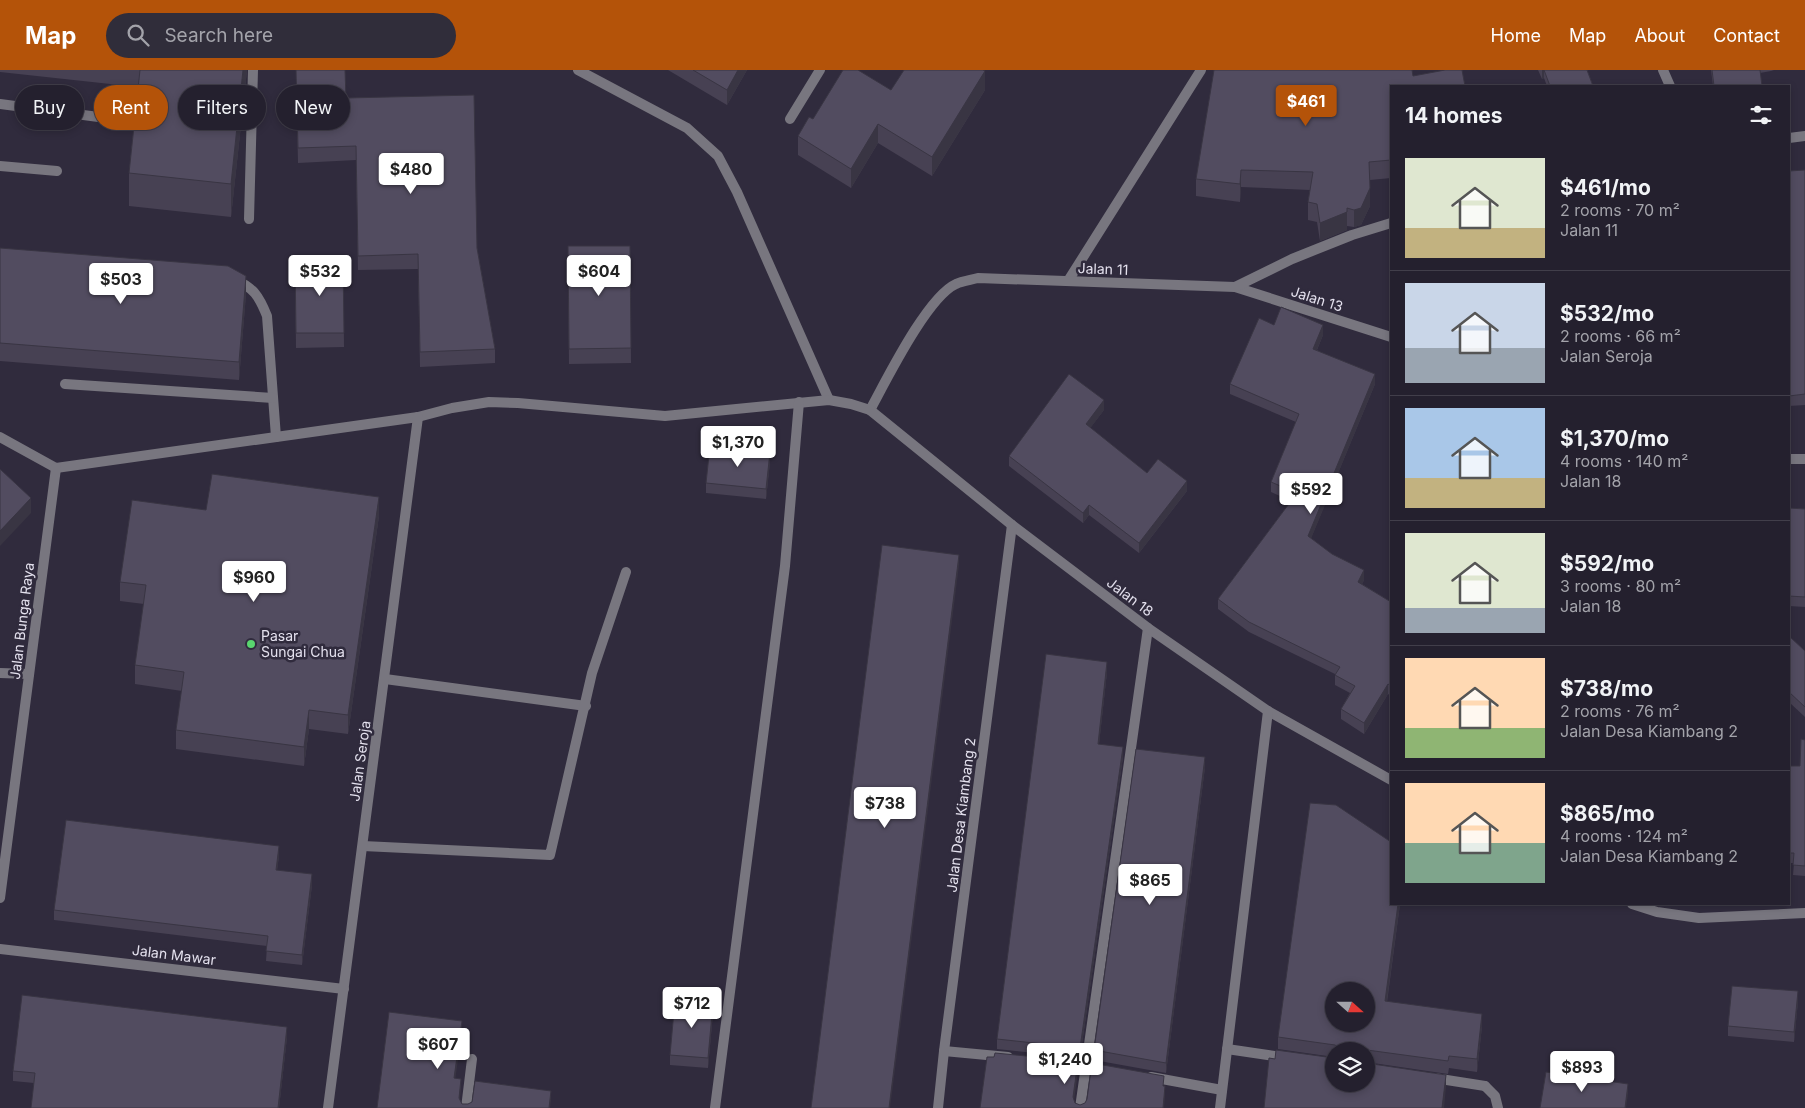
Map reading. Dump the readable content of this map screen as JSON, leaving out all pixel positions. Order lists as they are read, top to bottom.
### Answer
{
  "streets": {
    "street": [
      "Jalan 11",
      "Jalan 13",
      "Jalan 18",
      "Jalan Bunga Raya",
      "Jalan Seroja",
      "Jalan Desa Kiambang 2",
      "Jalan Mawar"
    ]
  },
  "crossings": [
    ["Jalan 11", "Jalan 13"],
    ["Jalan 11", "Jalan 18"],
    ["Jalan 18", "Jalan Desa Kiambang 2"],
    ["Jalan Seroja", "Jalan Mawar"]
  ],
  "places": ["Pasar Sungai Chua"],
  "north": "right",
  "page": {
    "header": "Map",
    "search": "Search here",
    "nav": [
      "Home",
      "Map",
      "About",
      "Contact"
    ],
    "price": [
      "$461",
      "$480",
      "$532",
      "$604",
      "$503",
      "$1,370",
      "$592",
      "$960",
      "$738",
      "$865",
      "$712",
      "$607",
      "$1,240",
      "$893"
    ],
    "chip": [
      "Buy",
      "Rent",
      "Filters",
      "New"
    ],
    "heading": "14 homes",
    "list": [
      {
        "name": "$461/mo",
        "note": "2 rooms · 70 m² · Jalan 11"
      },
      {
        "name": "$532/mo",
        "note": "2 rooms · 66 m² · Jalan Seroja"
      },
      {
        "name": "$1,370/mo",
        "note": "4 rooms · 140 m² · Jalan 18"
      },
      {
        "name": "$592/mo",
        "note": "3 rooms · 80 m² · Jalan 18"
      },
      {
        "name": "$738/mo",
        "note": "2 rooms · 76 m² · Jalan Desa Kiambang 2"
      },
      {
        "name": "$865/mo",
        "note": "4 rooms · 124 m² · Jalan Desa Kiambang 2"
      }
    ]
  }
}
